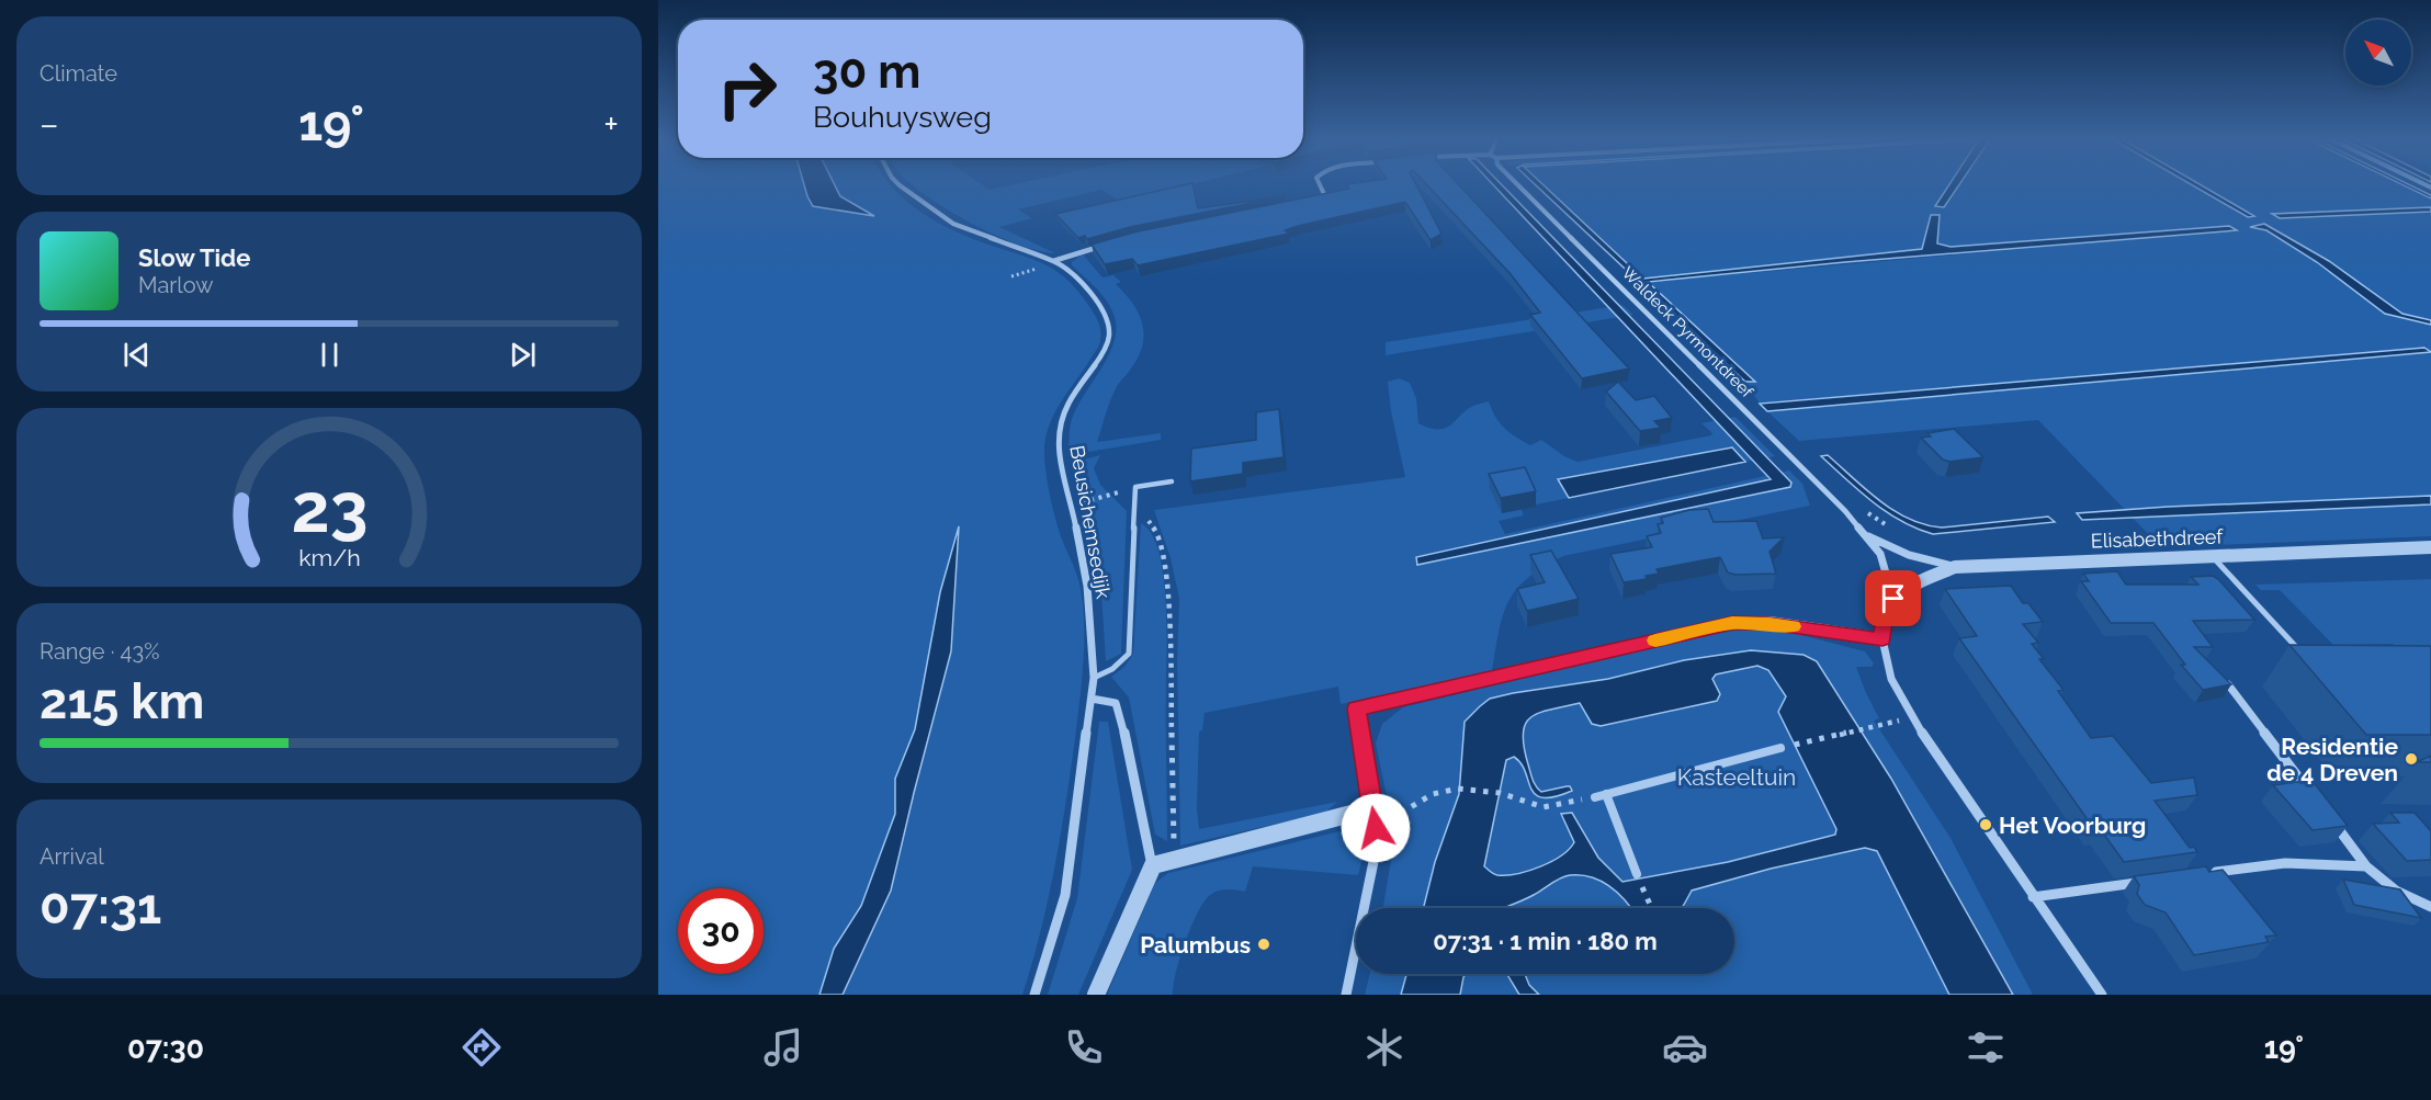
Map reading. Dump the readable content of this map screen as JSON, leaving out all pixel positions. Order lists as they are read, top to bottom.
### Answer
{
  "streets": {
    "street": ["Waldeck Pyrmontdreef", "Beusichemsedijk", "Elisabethdreef"]
  },
  "crossings": [
    ["Waldeck Pyrmontdreef", "Elisabethdreef"]
  ],
  "parks": ["Kasteeltuin"],
  "places": ["Residentie de 4 Dreven", "Het Voorburg", "Palumbus"],
  "north": "top left",
  "page": {
    "tile": [
      "Climate",
      ["Range · 43%", "215 km"],
      ["Arrival", "07:31"]
    ],
    "turn": ["30 m", "Bouhuysweg"],
    "heat": ["−", "19°", "+"],
    "song": ["Slow Tide", "Marlow"],
    "limit": "30",
    "trip": "07:31 · 1 min · 180 m",
    "tabs": ["07:30", "19°"],
    "gauge": ["23", "km/h"]
  }
}
